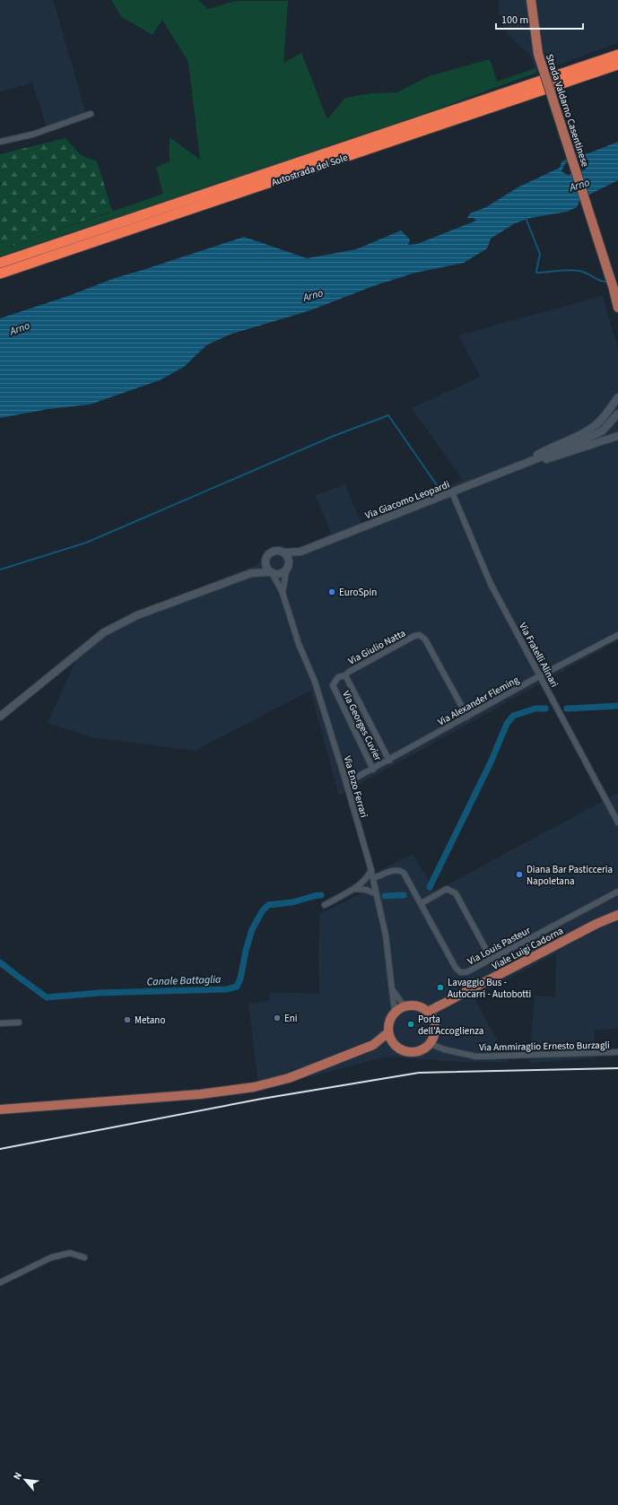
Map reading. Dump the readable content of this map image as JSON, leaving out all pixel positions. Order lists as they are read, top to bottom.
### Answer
{
  "streets": {
    "highway": ["Autostrada del Sole"],
    "main road": ["Strada Valdarno Casentinese", "Viale Luigi Cadorna"],
    "street": [
      "Via Giacomo Leopardi",
      "Via Giulio Natta",
      "Via Fratelli Alinari",
      "Via Alexander Fleming",
      "Via Georges Cuvier",
      "Via Enzo Ferrari",
      "Via Louis Pasteur",
      "Via Ammiraglio Ernesto Burzagli"
    ]
  },
  "crossings": [
    ["Via Giacomo Leopardi", "Via Fratelli Alinari"],
    ["Via Giacomo Leopardi", "Via Enzo Ferrari"],
    ["Via Giulio Natta", "Via Alexander Fleming"],
    ["Via Giulio Natta", "Via Georges Cuvier"],
    ["Via Fratelli Alinari", "Via Alexander Fleming"],
    ["Via Alexander Fleming", "Via Georges Cuvier"],
    ["Via Alexander Fleming", "Via Enzo Ferrari"],
    ["Via Enzo Ferrari", "Via Louis Pasteur"],
    ["Via Enzo Ferrari", "Viale Luigi Cadorna"],
    ["Via Enzo Ferrari", "Via Ammiraglio Ernesto Burzagli"],
    ["Viale Luigi Cadorna", "Via Ammiraglio Ernesto Burzagli"]
  ],
  "water": ["Arno", "Canale Battaglia"],
  "places": [
    "EuroSpin",
    "Diana Bar Pasticceria Napoletana",
    "Lavaggio Bus - Autocarri - Autobotti",
    "Eni",
    "Metano",
    "Porta dell'Accoglienza"
  ],
  "scale_bar": "100 m",
  "north": "top left"
}
